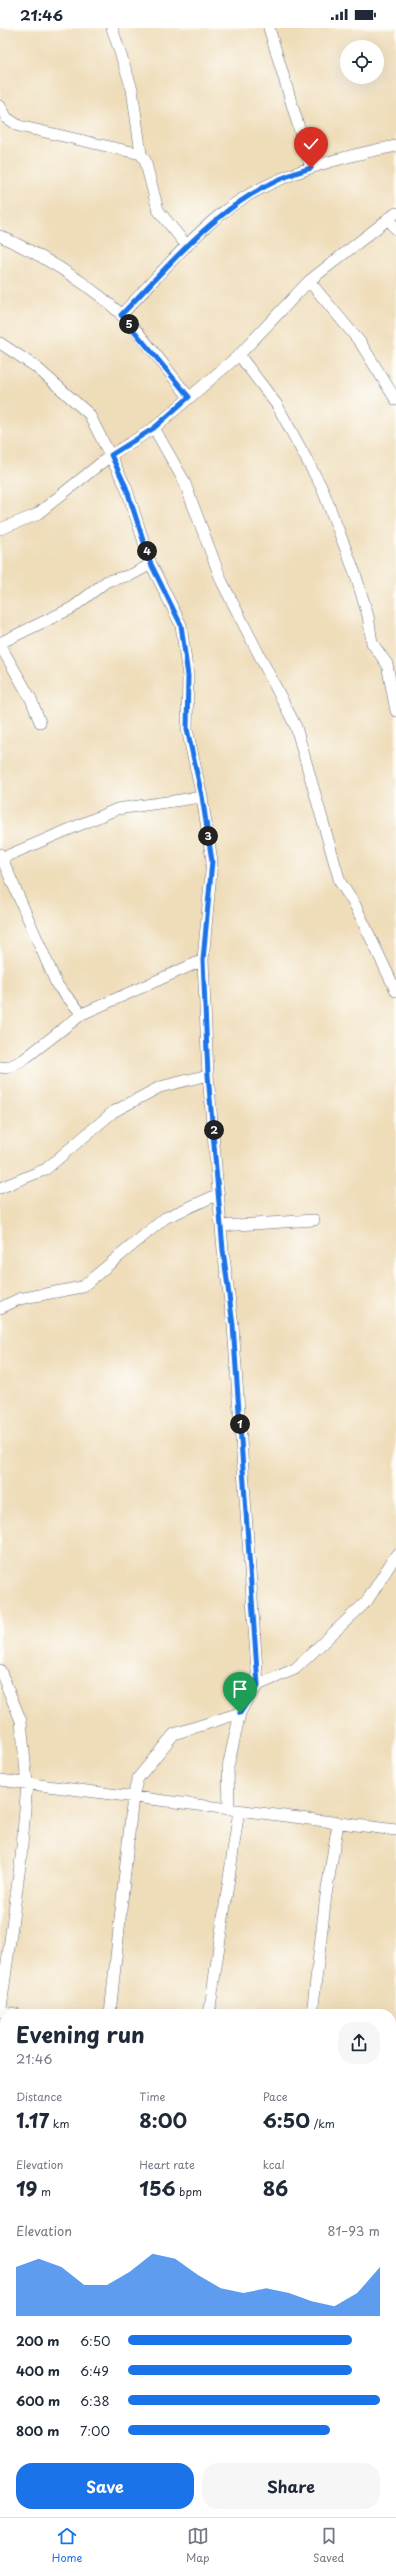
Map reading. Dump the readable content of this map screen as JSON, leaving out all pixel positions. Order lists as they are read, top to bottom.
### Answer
{
  "page": {
    "status": "21:46",
    "pins": [
      "5",
      "4",
      "3",
      "2",
      "1"
    ],
    "heading": ["Evening run", "21:46"],
    "stats": [
      ["Distance", "1.17 km"],
      ["Time", "8:00"],
      ["Pace", "6:50 /km"],
      ["Elevation", "19 m"],
      ["Heart rate", "156 bpm"],
      ["kcal", "86"]
    ],
    "chart": ["Elevation", "81–93 m"],
    "list": [
      {
        "name": "200 m",
        "note": "6:50"
      },
      {
        "name": "400 m",
        "note": "6:49"
      },
      {
        "name": "600 m",
        "note": "6:38"
      },
      {
        "name": "800 m",
        "note": "7:00"
      }
    ],
    "buttons": ["Save", "Share"],
    "tabs": ["Home", "Map", "Saved"]
  }
}
